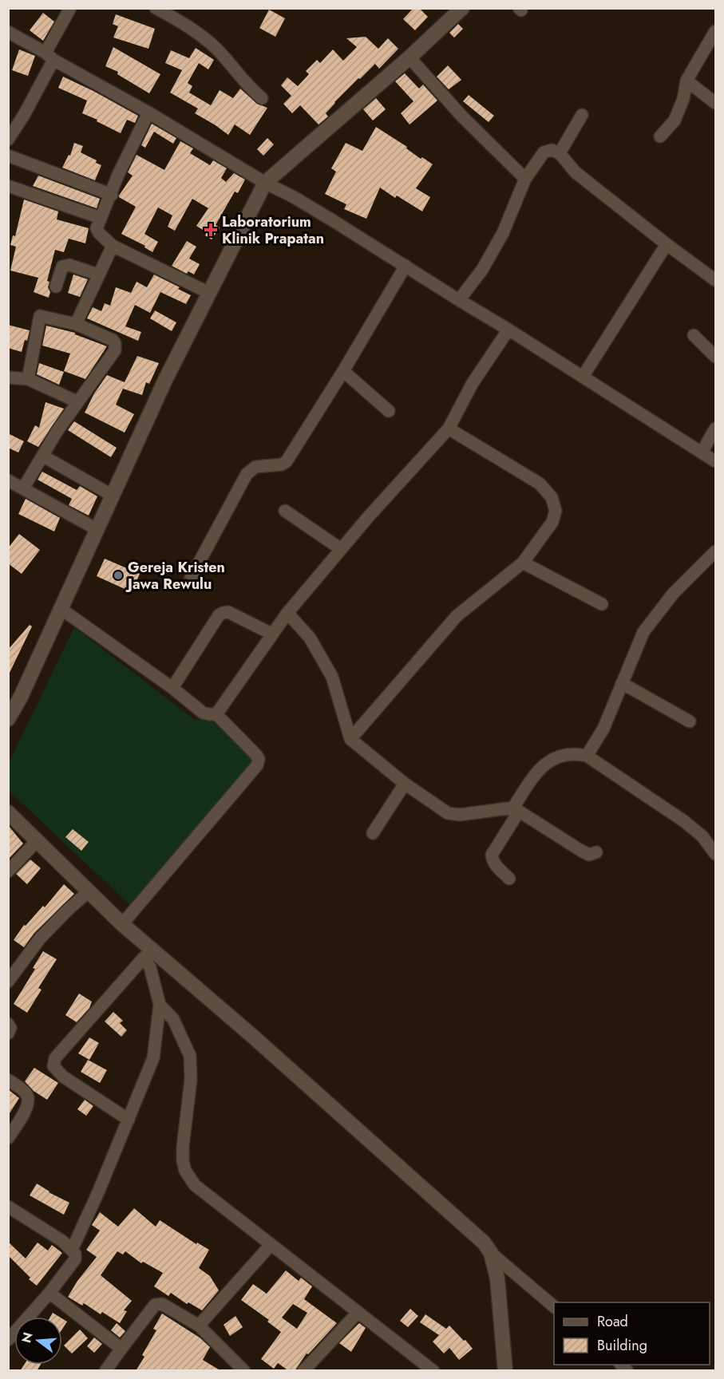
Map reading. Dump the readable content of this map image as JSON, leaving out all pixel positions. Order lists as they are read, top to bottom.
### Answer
{
  "places": {
    "health": ["Laboratorium Klinik Prapatan"],
    "other": ["Gereja Kristen Jawa Rewulu"]
  },
  "legend": ["Road", "Building"],
  "north": "left"
}
